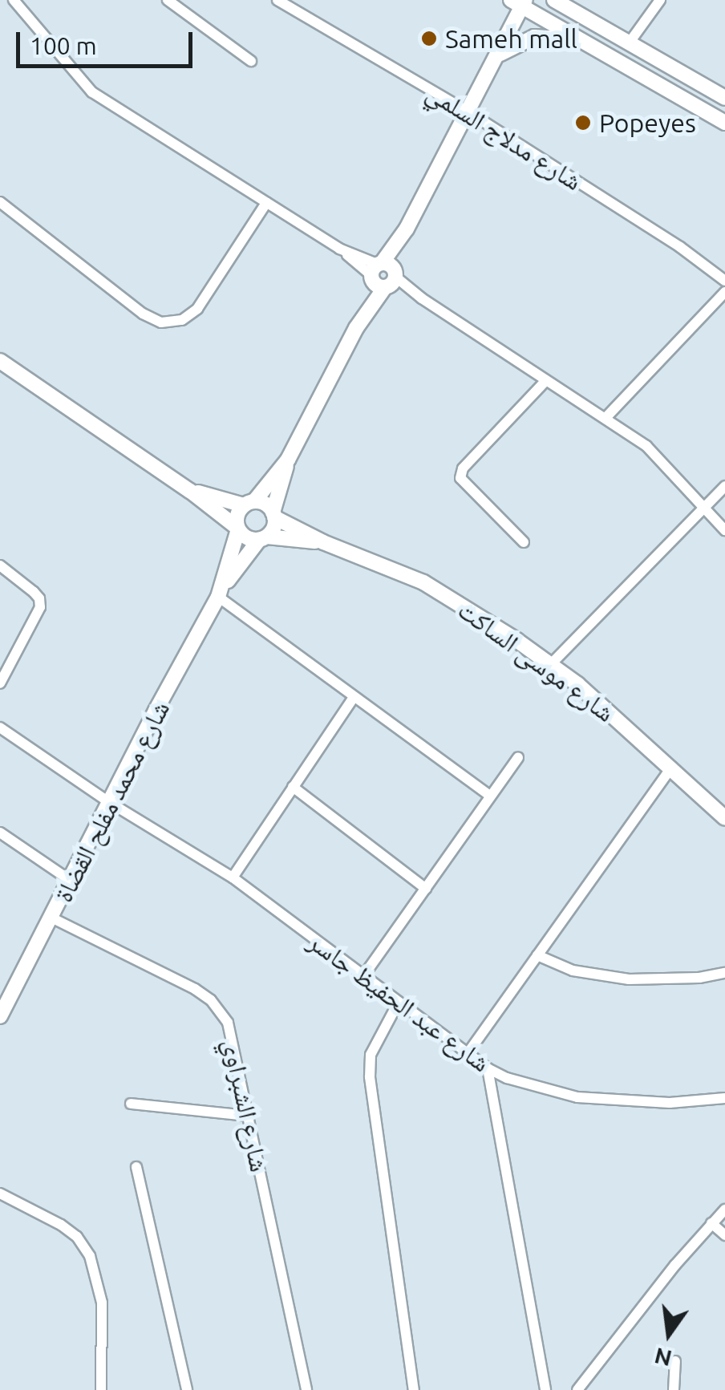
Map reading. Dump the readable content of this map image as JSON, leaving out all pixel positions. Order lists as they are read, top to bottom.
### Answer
{
  "streets": {
    "street": [
      "شارع مدلاج السلمي",
      "شارع موسى الساكت",
      "شارع محمد مفلح القضاة",
      "شارع عبد الحفيظ جاسر",
      "شارع الشبراوي"
    ]
  },
  "crossings": [
    ["شارع موسى الساكت", "شارع محمد مفلح القضاة"],
    ["شارع محمد مفلح القضاة", "شارع عبد الحفيظ جاسر"],
    ["شارع محمد مفلح القضاة", "شارع الشبراوي"]
  ],
  "places": ["Sameh mall", "Popeyes"],
  "scale_bar": "100 m",
  "north": "bottom"
}
